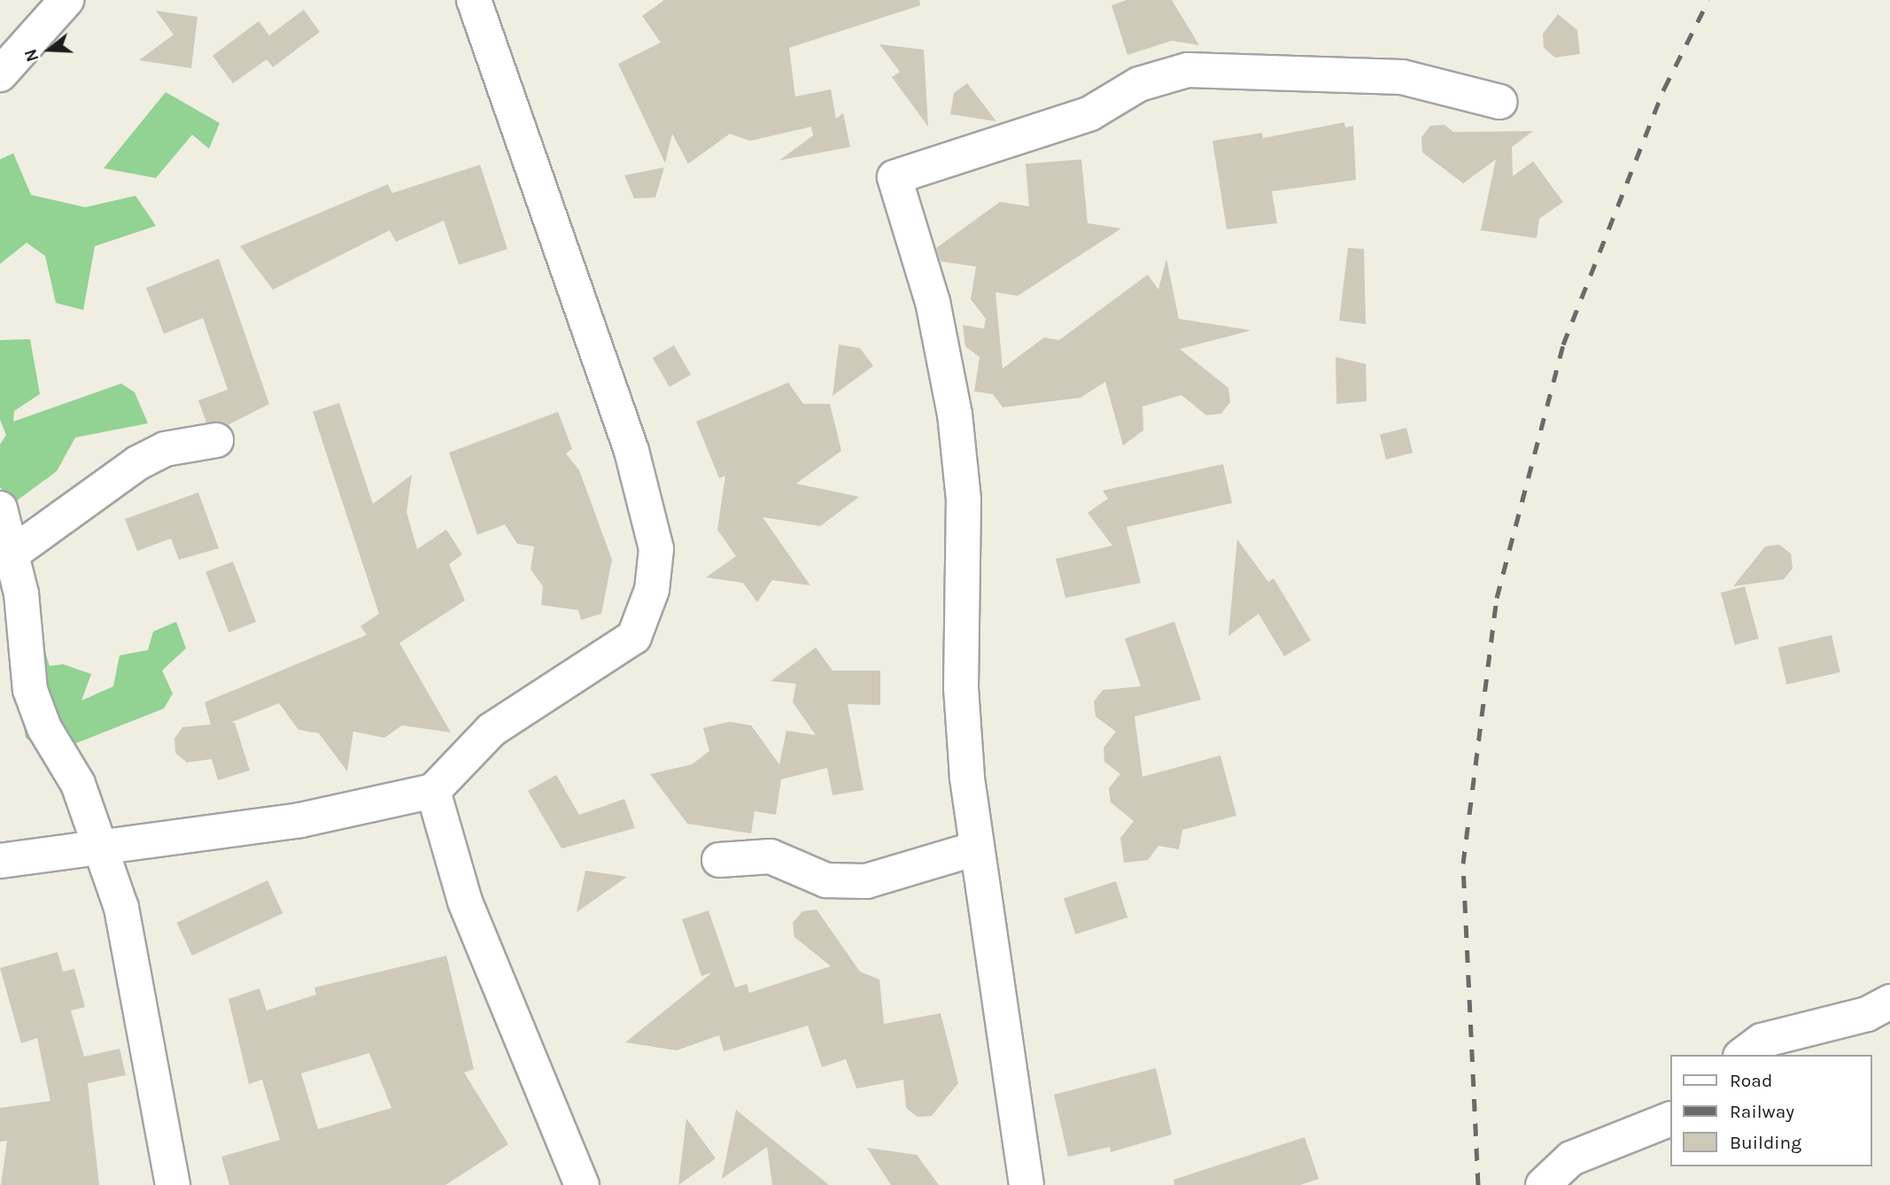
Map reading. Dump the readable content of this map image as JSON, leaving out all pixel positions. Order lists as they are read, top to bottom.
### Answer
{
  "legend": ["Road", "Railway", "Building"],
  "north": "left"
}
